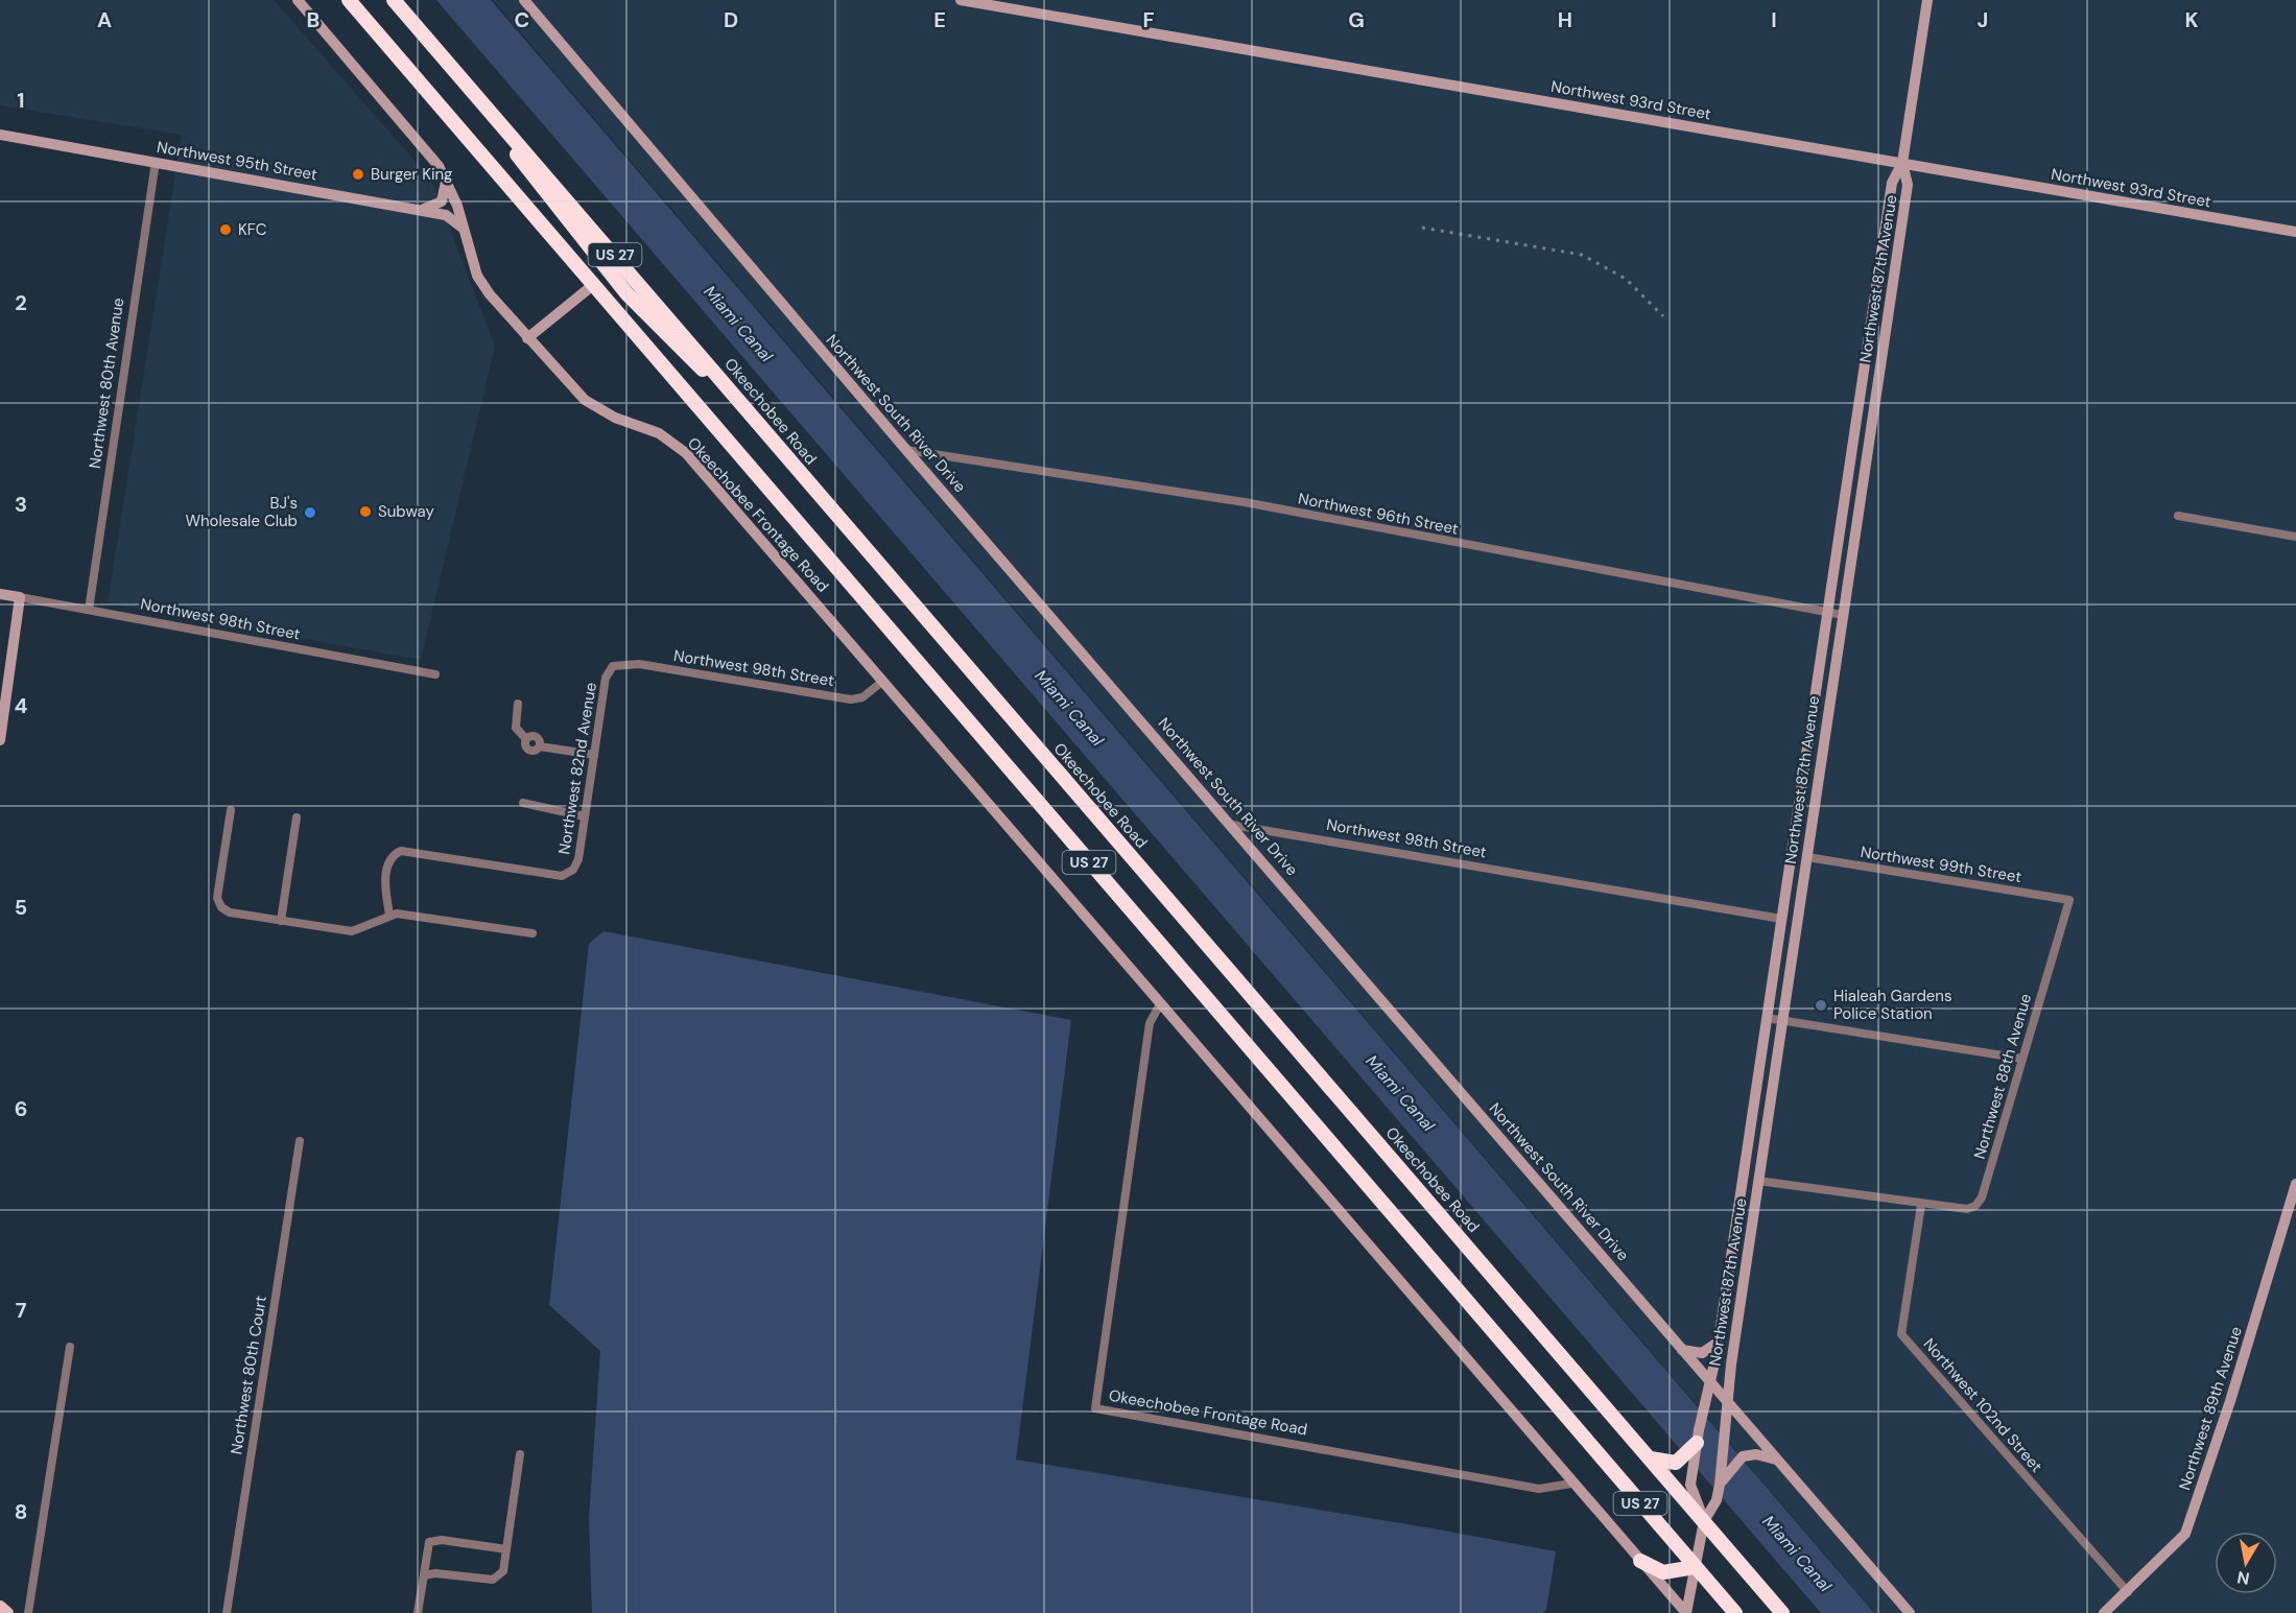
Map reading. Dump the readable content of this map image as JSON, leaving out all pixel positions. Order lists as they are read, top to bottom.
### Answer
{
  "streets": {
    "highway": ["US 27", "Okeechobee Road"],
    "street": [
      "Northwest 93rd Street",
      "Northwest 95th Street",
      "Northwest 87th Avenue",
      "Northwest 80th Avenue",
      "Northwest South River Drive",
      "Northwest 96th Street",
      "Okeechobee Frontage Road",
      "Northwest 98th Street",
      "Northwest 82nd Avenue",
      "Northwest 99th Street",
      "Northwest 88th Avenue",
      "Northwest 80th Court",
      "Northwest 102nd Street",
      "Northwest 89th Avenue"
    ]
  },
  "crossings": [
    ["Northwest 93rd Street", "Northwest 87th Avenue"],
    ["Northwest 95th Street", "Northwest 80th Avenue"],
    ["Northwest 95th Street", "Okeechobee Frontage Road"],
    ["Northwest 87th Avenue", "Okeechobee Road"],
    ["Northwest 87th Avenue", "Northwest South River Drive"],
    ["Northwest 87th Avenue", "Northwest 96th Street"],
    ["Northwest 87th Avenue", "Northwest 98th Street"],
    ["Northwest 87th Avenue", "Northwest 99th Street"],
    ["Northwest 87th Avenue", "Northwest 88th Avenue"],
    ["Northwest 80th Avenue", "Northwest 98th Street"],
    ["Northwest South River Drive", "Northwest 96th Street"],
    ["Northwest South River Drive", "Northwest 98th Street"],
    ["Okeechobee Frontage Road", "Northwest 98th Street"],
    ["Northwest 98th Street", "Northwest 82nd Avenue"],
    ["Northwest 99th Street", "Northwest 88th Avenue"],
    ["Northwest 88th Avenue", "Northwest 102nd Street"],
    ["Northwest 102nd Street", "Northwest 89th Avenue"]
  ],
  "water": ["Miami Canal"],
  "places": [
    "Burger King",
    "KFC",
    "Subway",
    "BJ's Wholesale Club",
    "Hialeah Gardens Police Station"
  ],
  "north": "bottom",
  "grid": {
    "columns": [
      "A",
      "B",
      "C",
      "D",
      "E",
      "F",
      "G",
      "H",
      "I",
      "J",
      "K"
    ],
    "rows": [
      "1",
      "2",
      "3",
      "4",
      "5",
      "6",
      "7",
      "8"
    ]
  }
}
